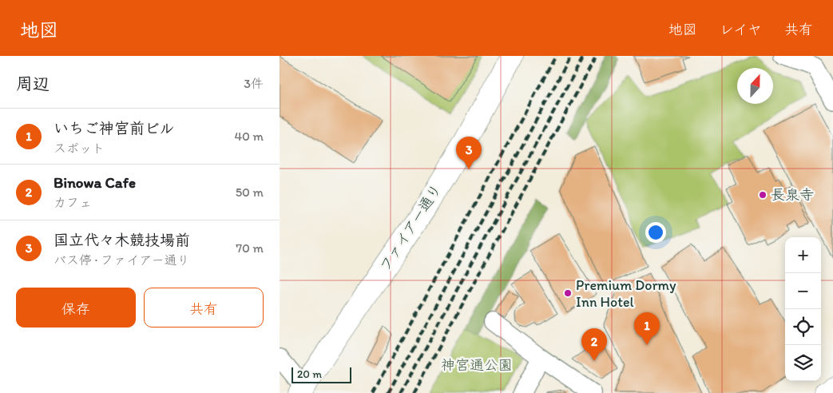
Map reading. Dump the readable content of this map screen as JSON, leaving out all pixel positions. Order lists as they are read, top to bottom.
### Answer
{
  "streets": {
    "street": ["ファイアー通り"]
  },
  "parks": ["神宮通公園"],
  "places": ["長泉寺", "Premium Dormy Inn Hotel"],
  "scale_bar": "20 m",
  "north": "top",
  "page": {
    "header": "地図",
    "nav": ["地図", "レイヤ", "共有"],
    "heading": ["周辺", "3件"],
    "list": [
      {
        "mark": "1",
        "name": "いちご神宮前ビル",
        "note": "スポット",
        "value": "40 m"
      },
      {
        "mark": "2",
        "name": "Binowa Cafe",
        "note": "カフェ",
        "value": "50 m"
      },
      {
        "mark": "3",
        "name": "国立代々木競技場前",
        "note": "バス停 · ファイアー通り",
        "value": "70 m"
      }
    ],
    "pins": ["3", "1", "2"],
    "map_buttons": ["+", "−"],
    "buttons": ["保存", "共有"],
    "scale": "20 m"
  }
}
